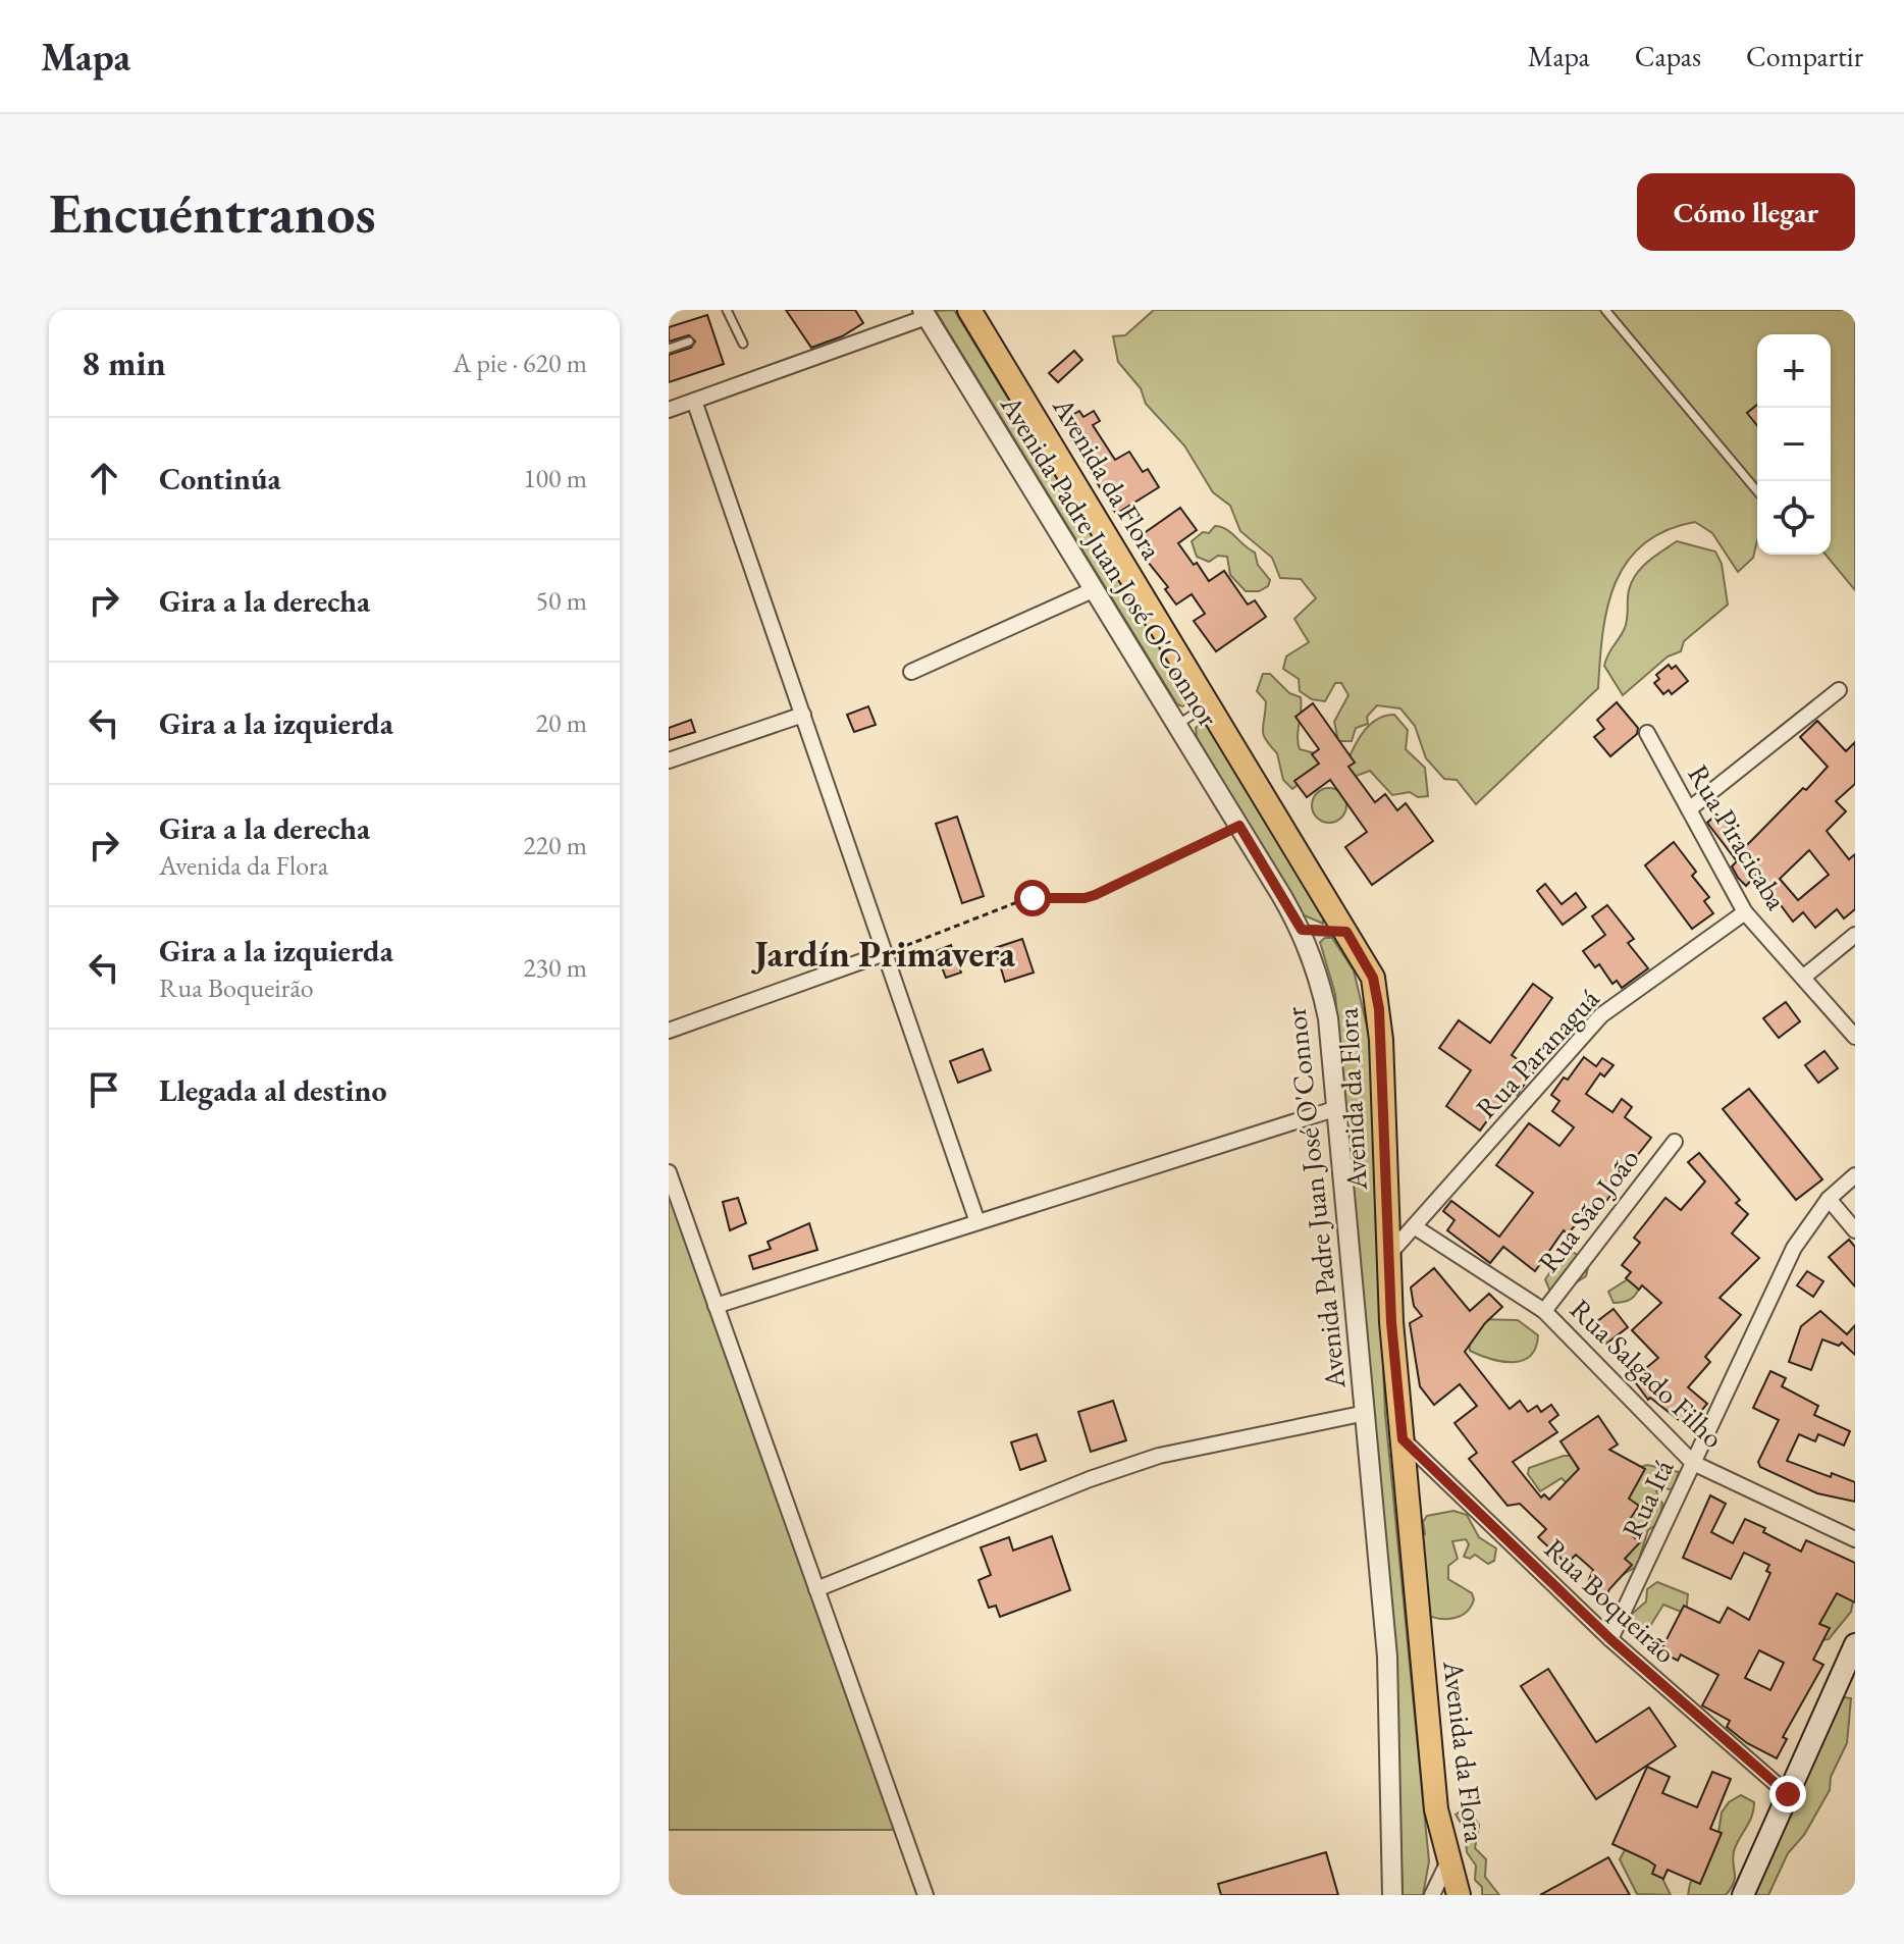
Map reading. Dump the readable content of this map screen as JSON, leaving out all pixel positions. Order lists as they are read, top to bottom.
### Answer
{
  "streets": {
    "main road": ["Avenida da Flora"],
    "street": [
      "Avenida Padre Juan José O'Connor",
      "Rua Piracicaba",
      "Rua Paranaguá",
      "Rua São João",
      "Rua Salgado Filho",
      "Rua Itá",
      "Rua Boqueirão"
    ]
  },
  "crossings": [
    ["Avenida da Flora", "Rua Paranaguá"],
    ["Avenida da Flora", "Rua Boqueirão"],
    ["Rua Piracicaba", "Rua Paranaguá"],
    ["Rua Paranaguá", "Rua Salgado Filho"],
    ["Rua São João", "Rua Salgado Filho"],
    ["Rua Salgado Filho", "Rua Itá"],
    ["Rua Itá", "Rua Boqueirão"]
  ],
  "districts": ["Jardín Primavera"],
  "page": {
    "header": "Mapa",
    "nav": ["Mapa", "Capas", "Compartir"],
    "buttons": "Cómo llegar",
    "title": "Encuéntranos",
    "heading": ["8 min", "A pie · 620 m"],
    "map_buttons": ["+", "−"],
    "list": [
      ["Continúa", "100 m"],
      ["Gira a la derecha", "50 m"],
      ["Gira a la izquierda", "20 m"],
      ["Gira a la derecha", "Avenida da Flora", "220 m"],
      ["Gira a la izquierda", "Rua Boqueirão", "230 m"],
      "Llegada al destino"
    ]
  }
}
